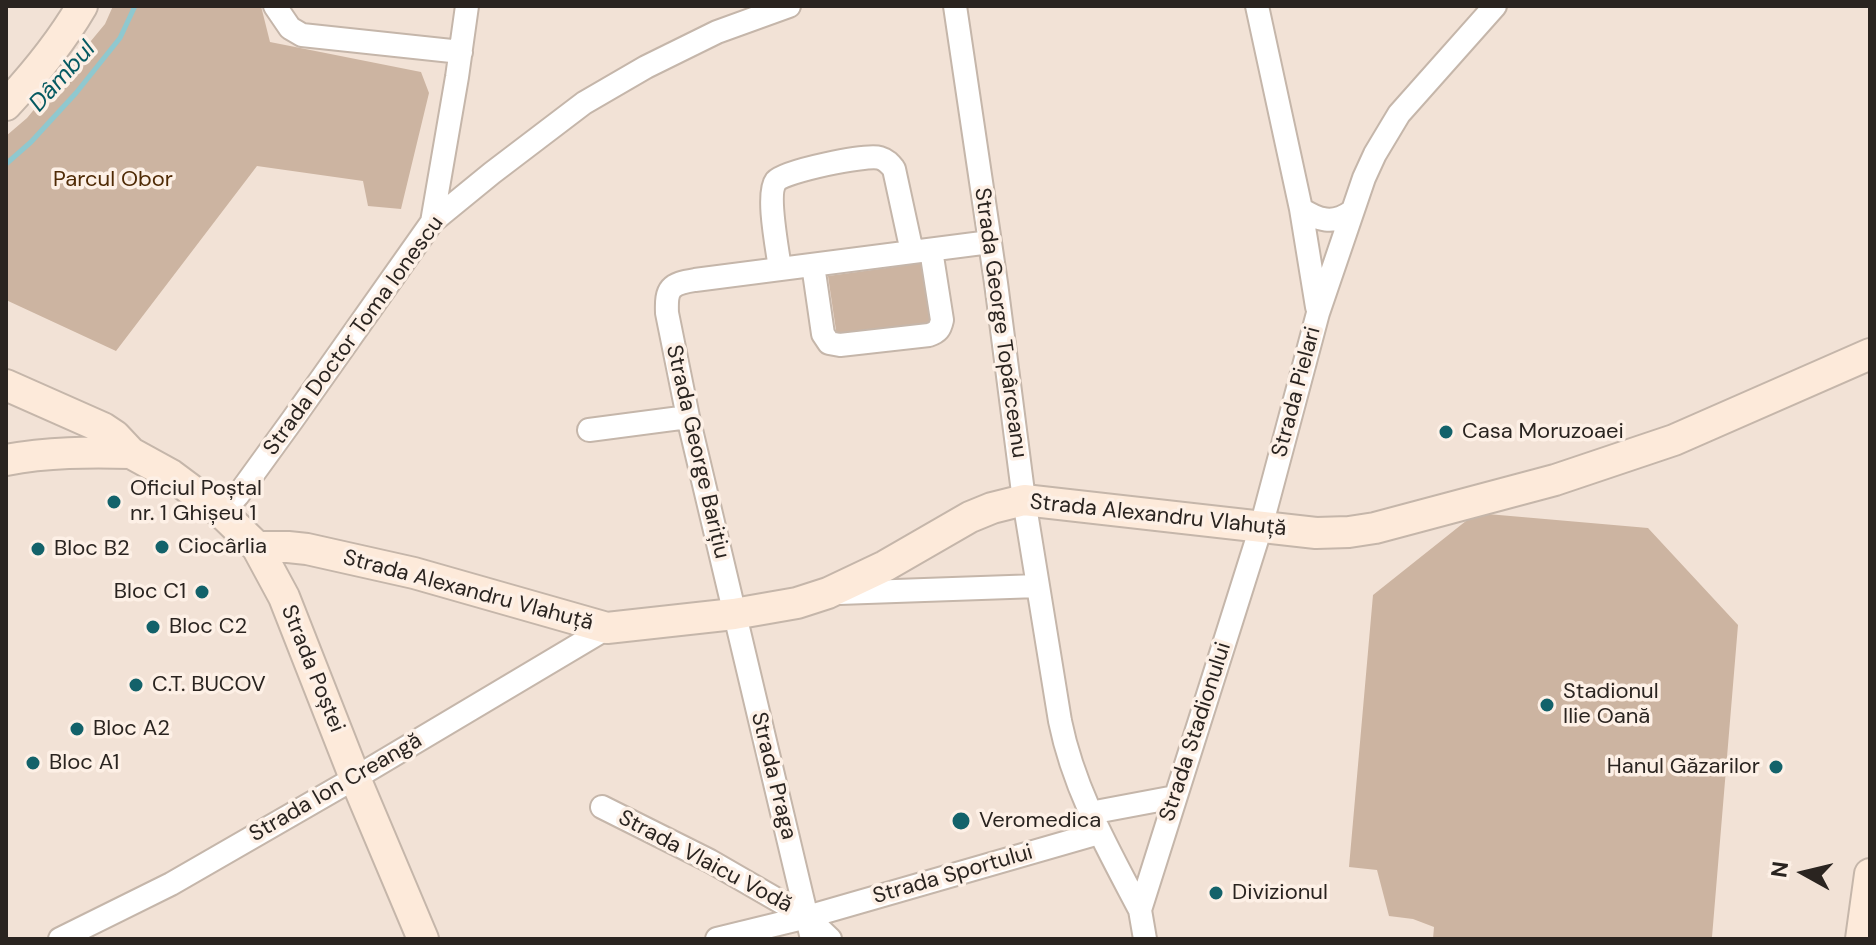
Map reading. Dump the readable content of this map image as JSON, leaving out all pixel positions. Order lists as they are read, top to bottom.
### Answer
{
  "streets": {
    "street": [
      "Strada George Topârceanu",
      "Strada Doctor Toma Ionescu",
      "Strada Pielari",
      "Strada George Barițiu",
      "Strada Alexandru Vlahuță",
      "Strada Poștei",
      "Strada Stadionului",
      "Strada Praga",
      "Strada Ion Creangă",
      "Strada Vlaicu Vodă",
      "Strada Sportului"
    ]
  },
  "crossings": [
    ["Strada George Topârceanu", "Strada Alexandru Vlahuță"],
    ["Strada George Topârceanu", "Strada Stadionului"],
    ["Strada George Topârceanu", "Strada Sportului"],
    ["Strada Doctor Toma Ionescu", "Strada Poștei"],
    ["Strada Pielari", "Strada Alexandru Vlahuță"],
    ["Strada Pielari", "Strada Stadionului"],
    ["Strada George Barițiu", "Strada Alexandru Vlahuță"],
    ["Strada George Barițiu", "Strada Praga"],
    ["Strada Alexandru Vlahuță", "Strada Poștei"],
    ["Strada Alexandru Vlahuță", "Strada Stadionului"],
    ["Strada Alexandru Vlahuță", "Strada Praga"],
    ["Strada Alexandru Vlahuță", "Strada Ion Creangă"],
    ["Strada Poștei", "Strada Ion Creangă"],
    ["Strada Stadionului", "Strada Sportului"],
    ["Strada Praga", "Strada Vlaicu Vodă"],
    ["Strada Praga", "Strada Sportului"],
    ["Strada Vlaicu Vodă", "Strada Sportului"]
  ],
  "water": ["Dâmbul"],
  "parks": ["Parcul Obor"],
  "places": [
    "Casa Moruzoaei",
    "Oficiul Poștal nr. 1 Ghișeu 1",
    "Ciocârlia",
    "Bloc B2",
    "Bloc C1",
    "Bloc C2",
    "C.T. BUCOV",
    "Stadionul Ilie Oană",
    "Bloc A2",
    "Bloc A1",
    "Hanul Găzarilor",
    "Veromedica",
    "Divizionul"
  ],
  "north": "left"
}
